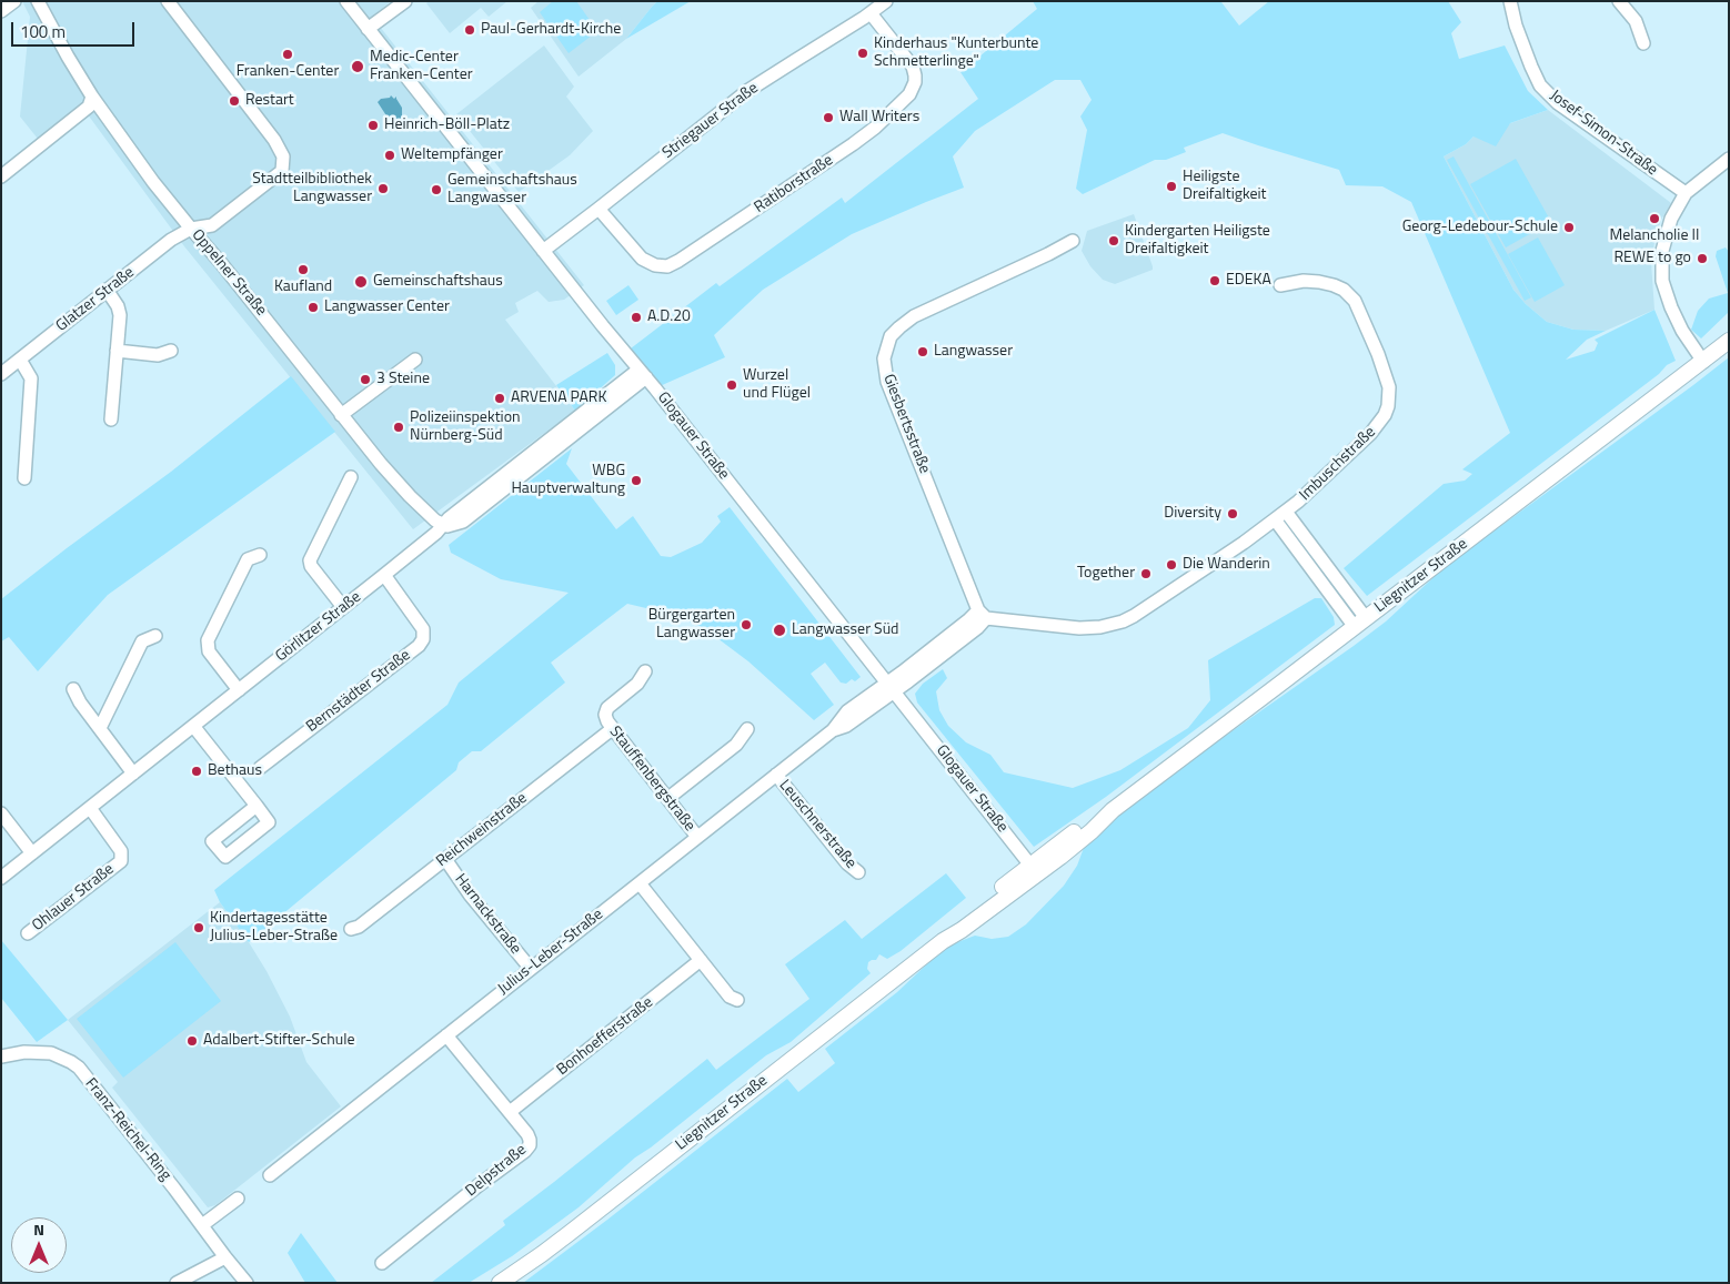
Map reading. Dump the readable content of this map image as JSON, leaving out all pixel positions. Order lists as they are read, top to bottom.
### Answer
{
  "streets": {
    "main road": ["Liegnitzer Straße"],
    "street": [
      "Striegauer Straße",
      "Josef-Simon-Straße",
      "Ratiborstraße",
      "Oppelner Straße",
      "Glatzer Straße",
      "Giesbertsstraße",
      "Glogauer Straße",
      "Imbuschstraße",
      "Görlitzer Straße",
      "Bernstädter Straße",
      "Stauffenbergstraße",
      "Leuschnerstraße",
      "Reichweinstraße",
      "Ohlauer Straße",
      "Harnackstraße",
      "Julius-Leber-Straße",
      "Bonhoefferstraße",
      "Franz-Reichel-Ring",
      "Delpstraße"
    ]
  },
  "crossings": [
    ["Striegauer Straße", "Ratiborstraße"],
    ["Striegauer Straße", "Glogauer Straße"],
    ["Oppelner Straße", "Glatzer Straße"],
    ["Oppelner Straße", "Görlitzer Straße"],
    ["Giesbertsstraße", "Imbuschstraße"],
    ["Glogauer Straße", "Liegnitzer Straße"],
    ["Glogauer Straße", "Görlitzer Straße"],
    ["Glogauer Straße", "Julius-Leber-Straße"],
    ["Imbuschstraße", "Liegnitzer Straße"],
    ["Görlitzer Straße", "Bernstädter Straße"],
    ["Görlitzer Straße", "Ohlauer Straße"],
    ["Stauffenbergstraße", "Reichweinstraße"],
    ["Stauffenbergstraße", "Julius-Leber-Straße"],
    ["Leuschnerstraße", "Julius-Leber-Straße"],
    ["Reichweinstraße", "Harnackstraße"],
    ["Harnackstraße", "Julius-Leber-Straße"],
    ["Julius-Leber-Straße", "Delpstraße"],
    ["Bonhoefferstraße", "Delpstraße"]
  ],
  "places": [
    "Paul-Gerhardt-Kirche",
    "Kinderhaus \"Kunterbunte Schmetterlinge\"",
    "Franken-Center",
    "Medic-Center Franken-Center",
    "Restart",
    "Wall Writers",
    "Heinrich-Böll-Platz",
    "Weltempfänger",
    "Heiligste Dreifaltigkeit",
    "Stadtteilbibliothek Langwasser",
    "Gemeinschaftshaus Langwasser",
    "Melancholie II",
    "Georg-Ledebour-Schule",
    "Kindergarten Heiligste Dreifaltigkeit",
    "REWE to go",
    "Kaufland",
    "EDEKA",
    "Gemeinschaftshaus",
    "Langwasser Center",
    "A.D.20",
    "Langwasser",
    "3 Steine",
    "Wurzel und Flügel",
    "ARVENA PARK",
    "Polizeiinspektion Nürnberg-Süd",
    "WBG Hauptverwaltung",
    "Diversity",
    "Die Wanderin",
    "Together",
    "Bürgergarten Langwasser",
    "Langwasser Süd",
    "Bethaus",
    "Kindertagesstätte Julius-Leber-Straße",
    "Adalbert-Stifter-Schule"
  ],
  "scale_bar": "100 m",
  "north": "top"
}
